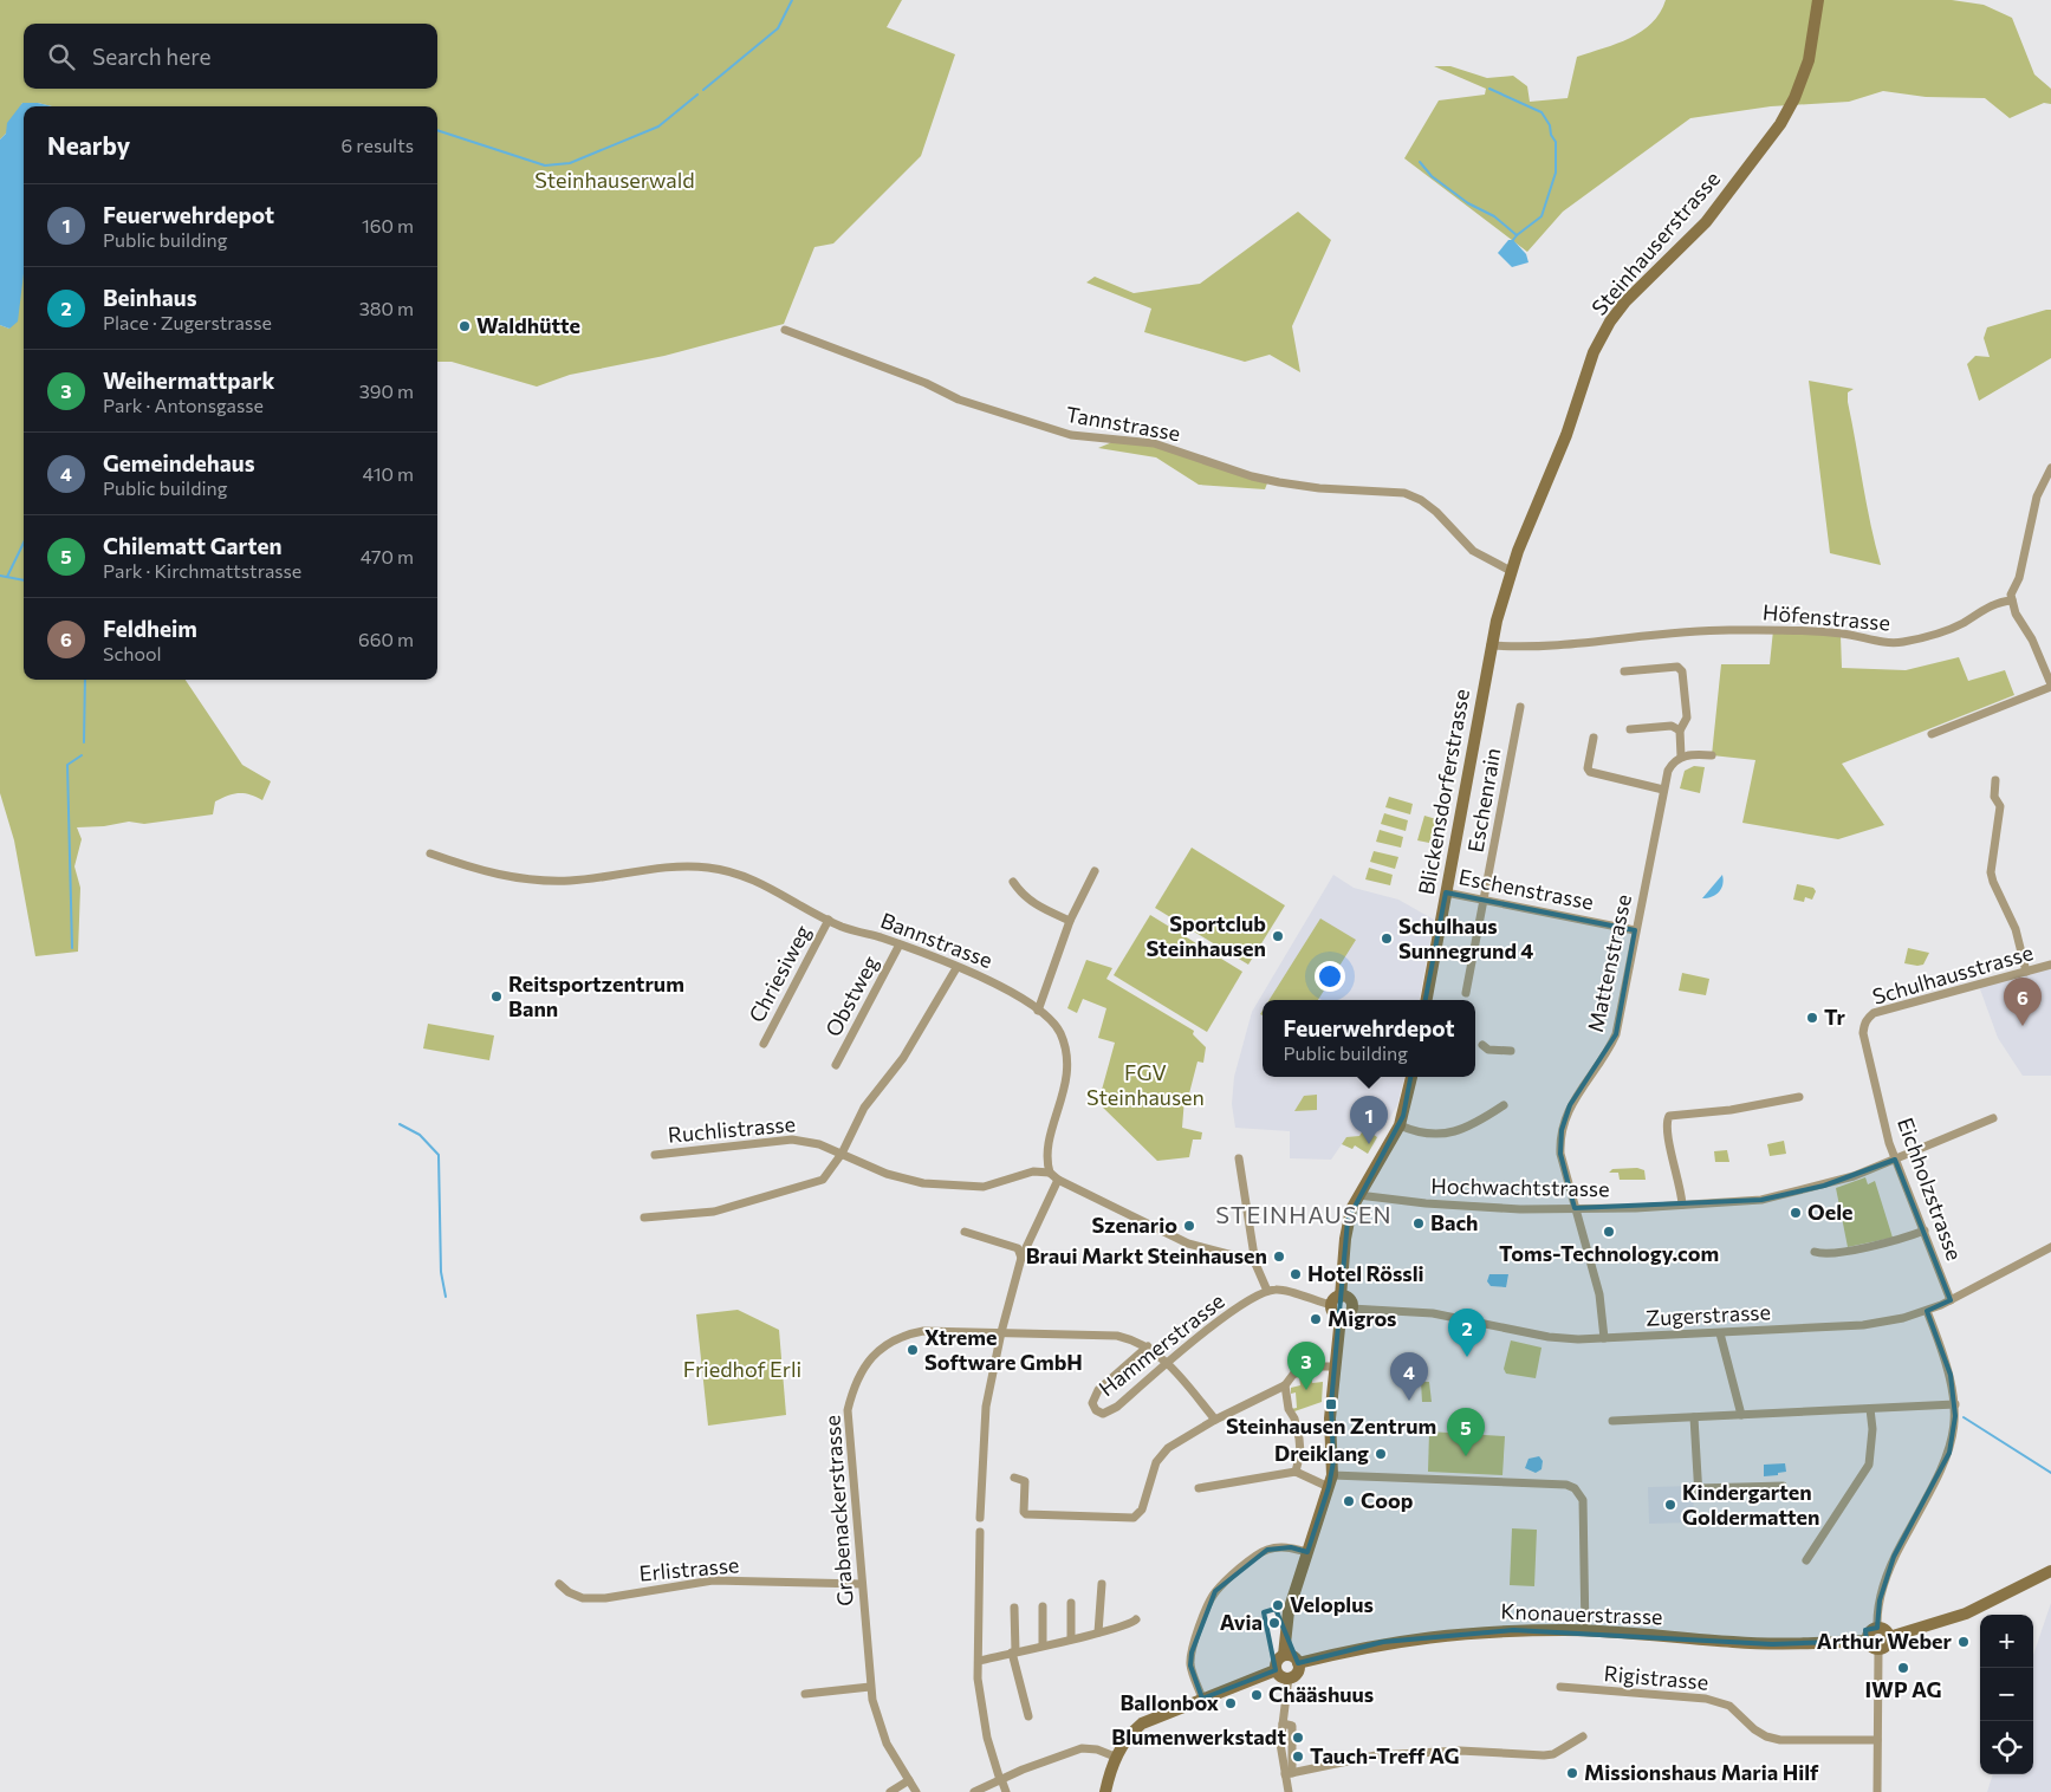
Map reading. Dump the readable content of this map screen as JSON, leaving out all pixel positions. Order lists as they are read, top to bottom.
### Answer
{
  "streets": {
    "street": [
      "Steinhauserstrasse",
      "Tannstrasse",
      "Höfenstrasse",
      "Blickensdorferstrasse",
      "Eschenrain",
      "Eschenstrasse",
      "Bannstrasse",
      "Mattenstrasse",
      "Chriesiweg",
      "Schulhausstrasse",
      "Obstweg",
      "Ruchlistrasse",
      "Hochwachtstrasse",
      "Eichholzstrasse",
      "Zugerstrasse",
      "Hammerstrasse",
      "Grabenackerstrasse",
      "Erlistrasse",
      "Knonauerstrasse",
      "Rigistrasse"
    ]
  },
  "crossings": [
    ["Steinhauserstrasse", "Tannstrasse"],
    ["Steinhauserstrasse", "Blickensdorferstrasse"],
    ["Höfenstrasse", "Blickensdorferstrasse"],
    ["Blickensdorferstrasse", "Eschenstrasse"],
    ["Eschenrain", "Eschenstrasse"],
    ["Eschenstrasse", "Mattenstrasse"],
    ["Bannstrasse", "Chriesiweg"],
    ["Bannstrasse", "Obstweg"],
    ["Bannstrasse", "Ruchlistrasse"],
    ["Mattenstrasse", "Hochwachtstrasse"],
    ["Mattenstrasse", "Zugerstrasse"],
    ["Schulhausstrasse", "Eichholzstrasse"],
    ["Hochwachtstrasse", "Eichholzstrasse"],
    ["Eichholzstrasse", "Zugerstrasse"],
    ["Hammerstrasse", "Grabenackerstrasse"],
    ["Grabenackerstrasse", "Erlistrasse"]
  ],
  "districts": ["STEINHAUSEN"],
  "parks": ["Steinhauserwald", "FGV Steinhausen", "Friedhof Erli"],
  "places": {
    "other": [
      "Waldhütte",
      "Sportclub Steinhausen",
      "Schulhaus Sunnegrund 4",
      "Reitsportzentrum Bann",
      "Tr",
      "Oele",
      "Bach",
      "Szenario",
      "Toms-Technology.com",
      "Braui Markt Steinhausen",
      "Hotel Rössli",
      "Migros",
      "Xtreme Software GmbH",
      "Dreiklang",
      "Coop",
      "Kindergarten Goldermatten",
      "Veloplus",
      "Avia",
      "Arthur Weber",
      "IWP AG",
      "Chääshuus",
      "Ballonbox",
      "Blumenwerkstadt",
      "Tauch-Treff AG",
      "Missionshaus Maria Hilf"
    ],
    "transit": ["Steinhausen Zentrum"]
  },
  "page": {
    "search": "Search here",
    "heading": ["Nearby", "6 results"],
    "list": [
      {
        "mark": "1",
        "name": "Feuerwehrdepot",
        "note": "Public building",
        "value": "160 m"
      },
      {
        "mark": "2",
        "name": "Beinhaus",
        "note": "Place · Zugerstrasse",
        "value": "380 m"
      },
      {
        "mark": "3",
        "name": "Weihermattpark",
        "note": "Park · Antonsgasse",
        "value": "390 m"
      },
      {
        "mark": "4",
        "name": "Gemeindehaus",
        "note": "Public building",
        "value": "410 m"
      },
      {
        "mark": "5",
        "name": "Chilematt Garten",
        "note": "Park · Kirchmattstrasse",
        "value": "470 m"
      },
      {
        "mark": "6",
        "name": "Feldheim",
        "note": "School",
        "value": "660 m"
      }
    ],
    "pins": [
      "6",
      "1",
      "2",
      "3",
      "4",
      "5"
    ],
    "popup": ["Feuerwehrdepot", "Public building"],
    "map_buttons": ["+", "−"]
  }
}
